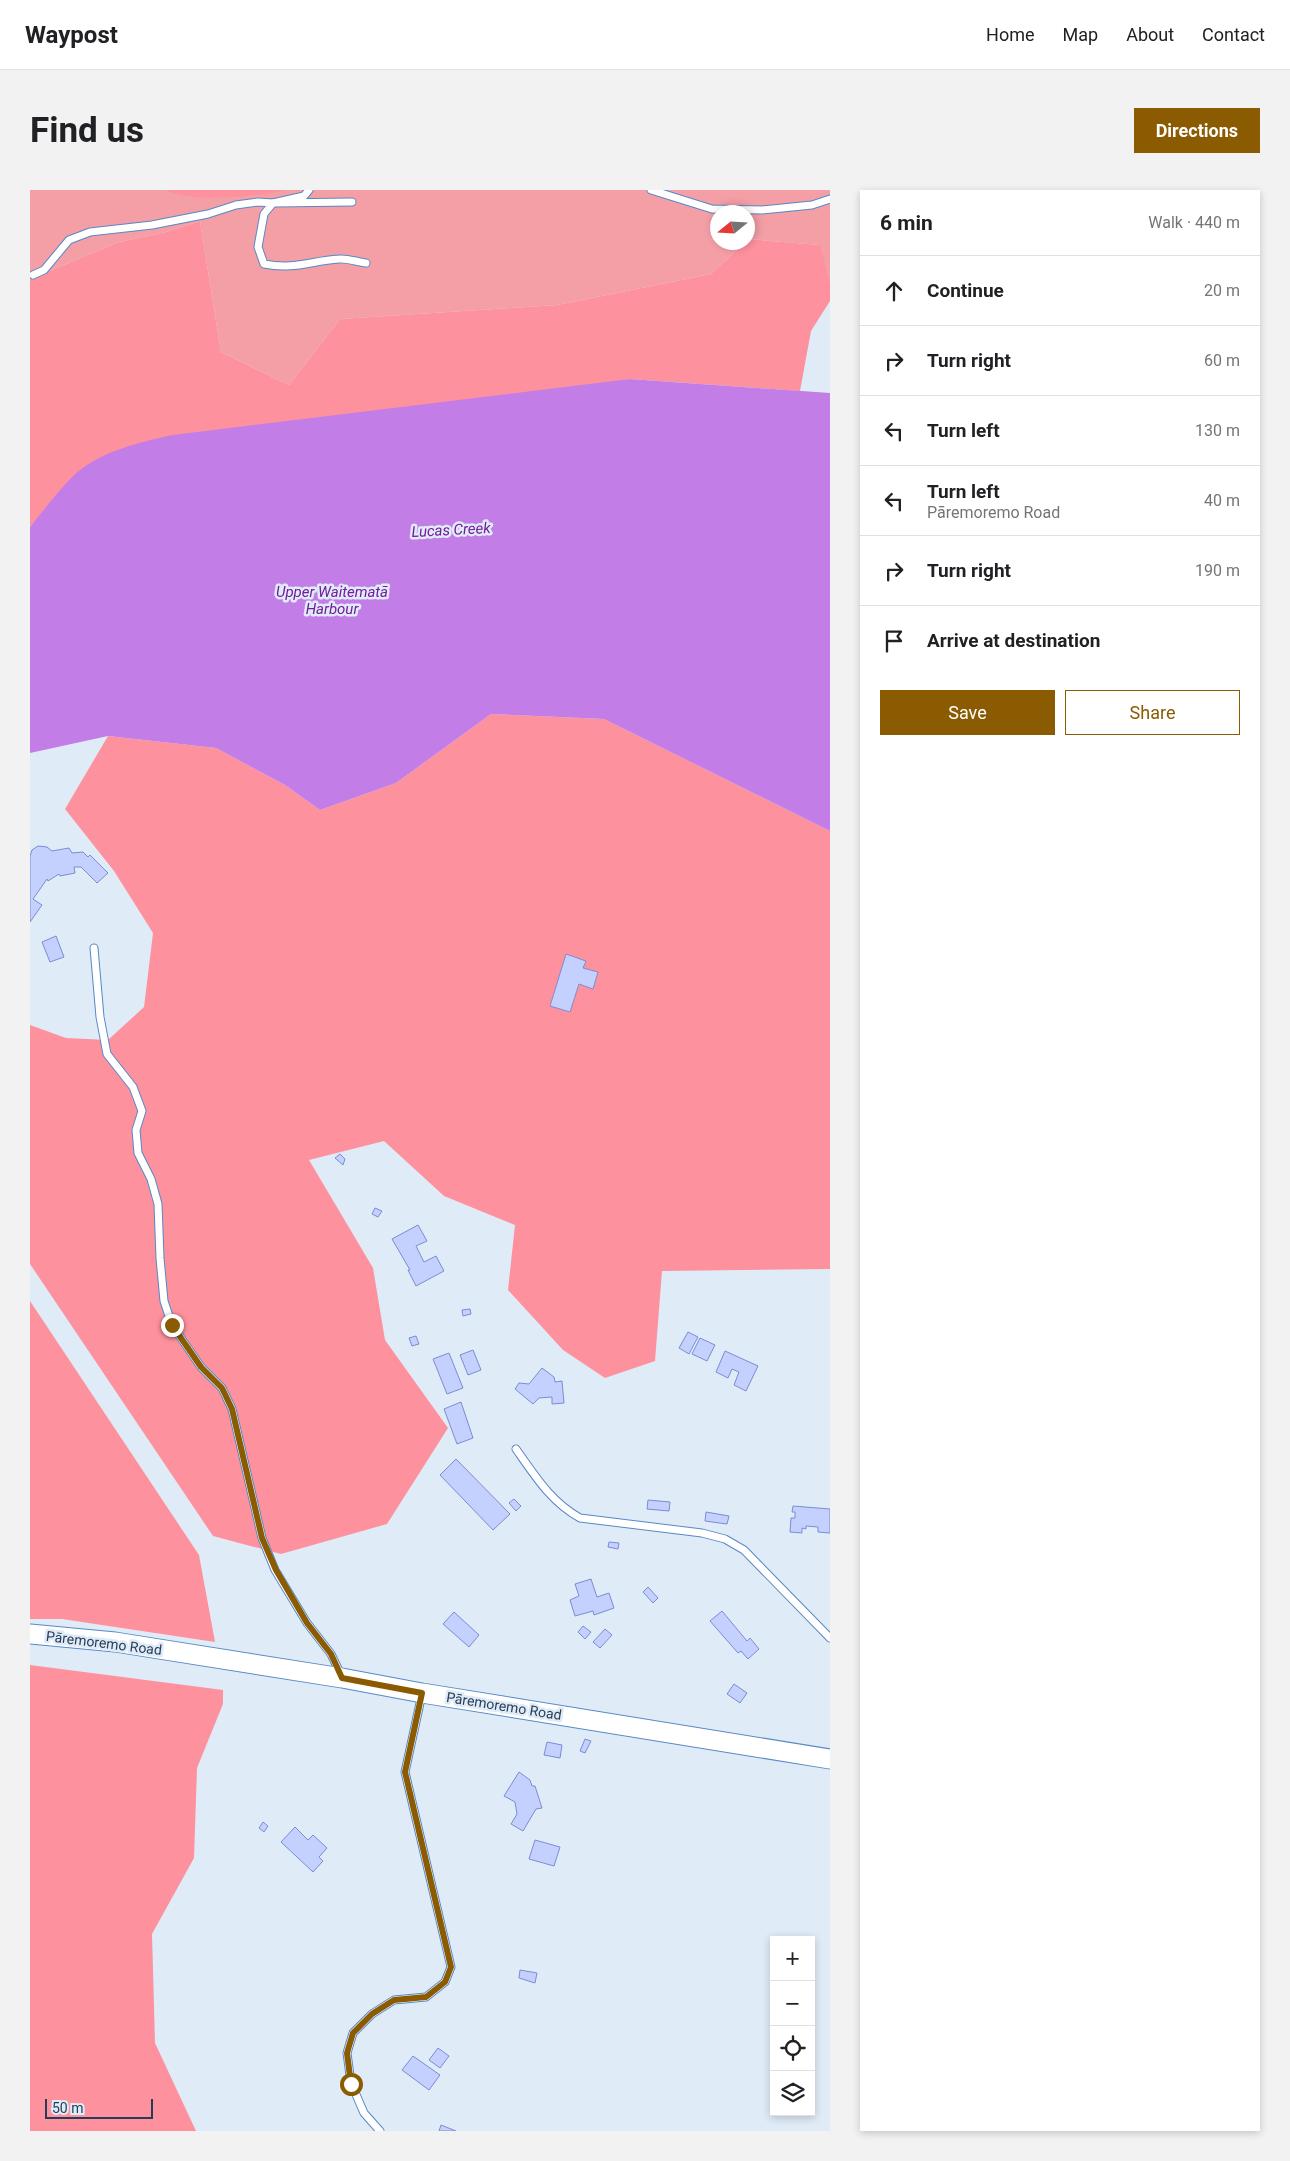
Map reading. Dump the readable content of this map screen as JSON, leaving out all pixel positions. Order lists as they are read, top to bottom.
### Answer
{
  "streets": {
    "street": ["Pāremoremo Road"]
  },
  "water": ["Lucas Creek", "Upper Waitematā Harbour"],
  "scale_bar": "50 m",
  "north": "left",
  "page": {
    "header": "Waypost",
    "nav": [
      "Home",
      "Map",
      "About",
      "Contact"
    ],
    "buttons": [
      "Directions",
      ["Save", "Share"]
    ],
    "title": "Find us",
    "heading": ["6 min", "Walk · 440 m"],
    "list": [
      ["Continue", "20 m"],
      ["Turn right", "60 m"],
      ["Turn left", "130 m"],
      ["Turn left", "Pāremoremo Road", "40 m"],
      ["Turn right", "190 m"],
      "Arrive at destination"
    ],
    "map_buttons": ["+", "−"],
    "scale": "50 m"
  }
}
